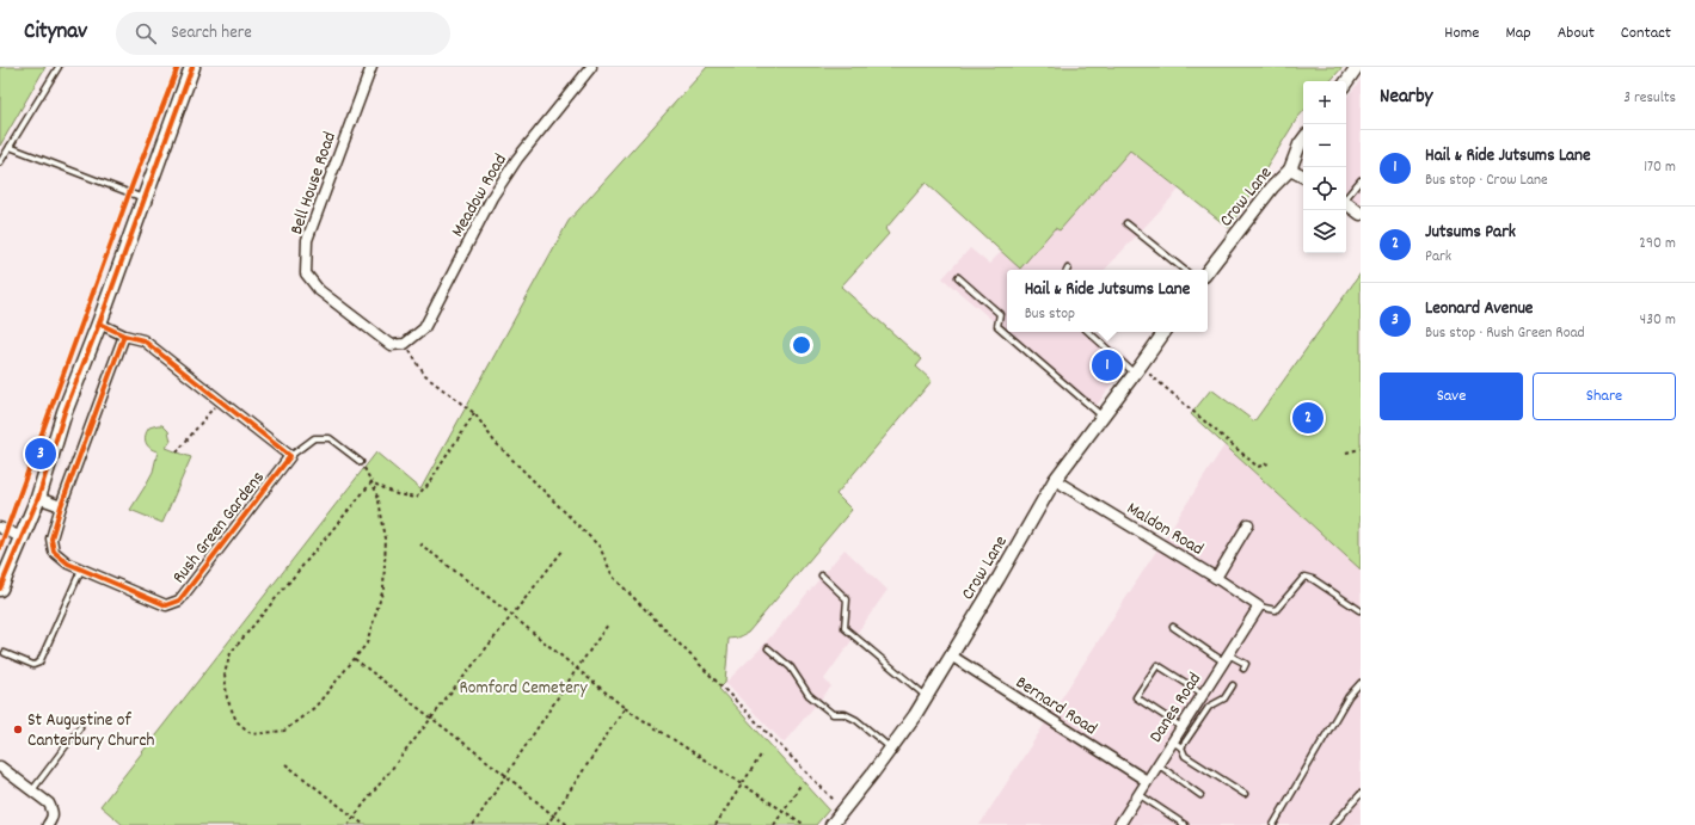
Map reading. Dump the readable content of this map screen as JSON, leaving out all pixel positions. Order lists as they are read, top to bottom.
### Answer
{
  "streets": {
    "street": [
      "Bell House Road",
      "Meadow Road",
      "Crow Lane",
      "Rush Green Gardens",
      "Maldon Road",
      "Bernard Road",
      "Danes Road"
    ]
  },
  "crossings": [
    ["Bell House Road", "Meadow Road"],
    ["Crow Lane", "Maldon Road"],
    ["Crow Lane", "Bernard Road"],
    ["Maldon Road", "Danes Road"],
    ["Bernard Road", "Danes Road"]
  ],
  "parks": ["Romford Cemetery"],
  "places": ["St Augustine of Canterbury Church"],
  "page": {
    "header": "Citynav",
    "search": "Search here",
    "nav": [
      "Home",
      "Map",
      "About",
      "Contact"
    ],
    "heading": ["Nearby", "3 results"],
    "map_buttons": ["+", "−"],
    "list": [
      {
        "mark": "1",
        "name": "Hail & Ride Jutsums Lane",
        "note": "Bus stop · Crow Lane",
        "value": "170 m"
      },
      {
        "mark": "2",
        "name": "Jutsums Park",
        "note": "Park",
        "value": "290 m"
      },
      {
        "mark": "3",
        "name": "Leonard Avenue",
        "note": "Bus stop · Rush Green Road",
        "value": "430 m"
      }
    ],
    "popup": ["Hail & Ride Jutsums Lane", "Bus stop"],
    "pins": ["1", "2", "3"],
    "buttons": ["Save", "Share"]
  }
}
